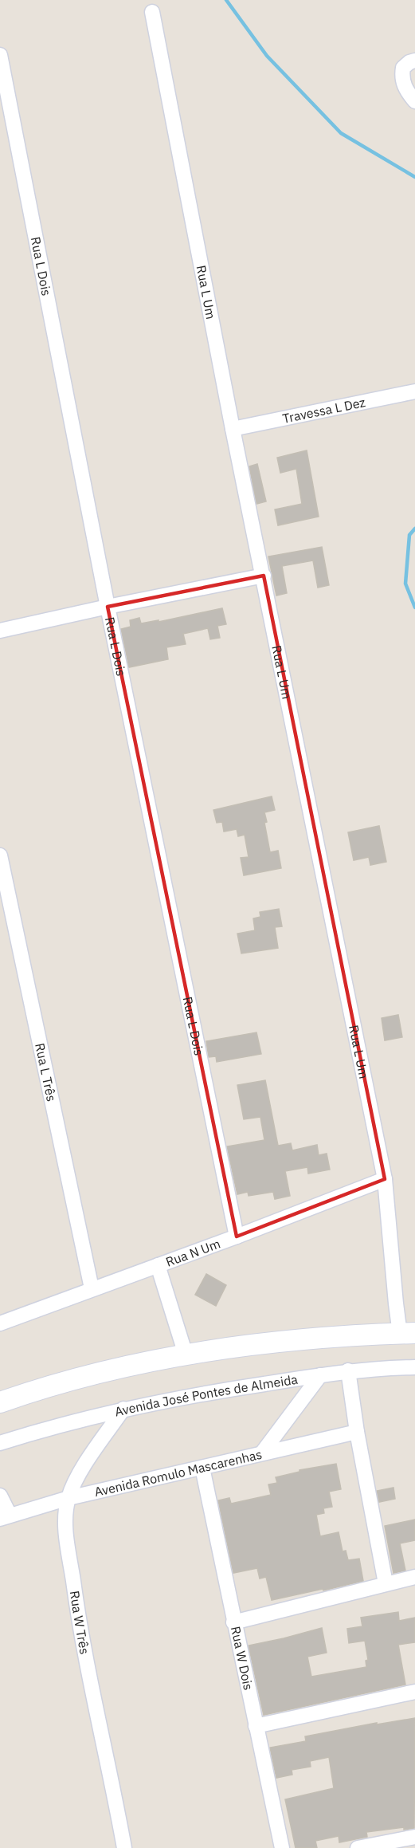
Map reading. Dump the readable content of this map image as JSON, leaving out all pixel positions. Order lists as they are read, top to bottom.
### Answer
{
  "streets": {
    "street": [
      "Rua L Dois",
      "Rua L Um",
      "Travessa L Dez",
      "Rua L Três",
      "Rua N Um",
      "Avenida José Pontes de Almeida",
      "Avenida Romulo Mascarenhas",
      "Rua W Três",
      "Rua W Dois"
    ]
  },
  "crossings": [
    ["Rua L Dois", "Rua N Um"],
    ["Rua L Um", "Travessa L Dez"],
    ["Rua L Um", "Rua N Um"],
    ["Rua L Três", "Rua N Um"],
    ["Avenida José Pontes de Almeida", "Rua W Três"],
    ["Avenida Romulo Mascarenhas", "Rua W Três"],
    ["Avenida Romulo Mascarenhas", "Rua W Dois"]
  ]
}
